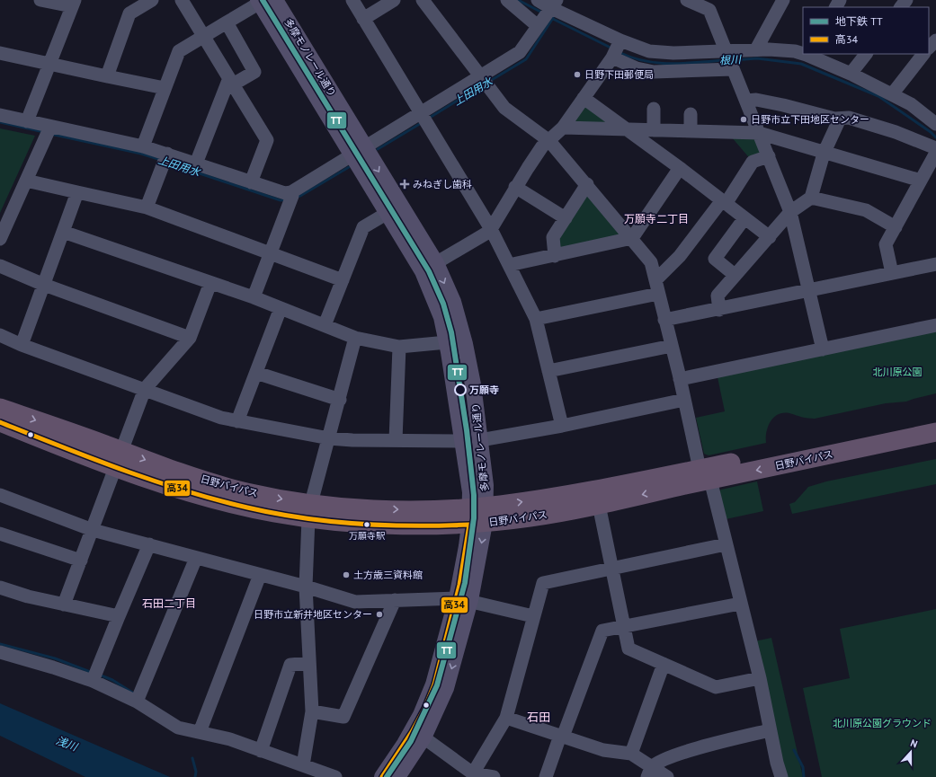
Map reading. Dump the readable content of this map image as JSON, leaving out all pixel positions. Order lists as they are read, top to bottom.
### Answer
{
  "streets": {
    "highway": ["日野バイパス"],
    "main road": ["多摩モノレール通り"]
  },
  "crossings": [
    ["多摩モノレール通り", "日野バイパス"]
  ],
  "districts": ["万願寺二丁目", "石田二丁目", "石田"],
  "water": ["根川", "上田用水", "浅川"],
  "parks": ["北川原公園", "北川原公園グラウンド"],
  "places": {
    "other": [
      "日野下田郵便局",
      "日野市立下田地区センター",
      "万願寺",
      "万願寺駅",
      "土方歳三資料館",
      "日野市立新井地区センター"
    ],
    "health": ["みねぎし歯科"]
  },
  "lines": ["metro line TT", "transit line 高34"],
  "legend": ["地下鉄 TT", "高34"],
  "north": "top"
}
